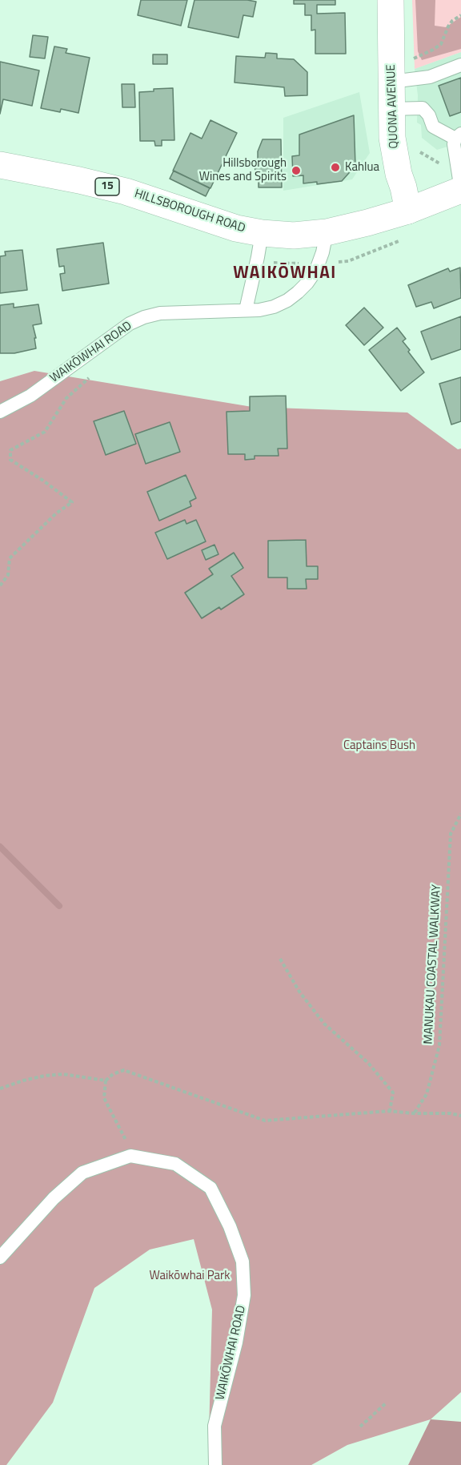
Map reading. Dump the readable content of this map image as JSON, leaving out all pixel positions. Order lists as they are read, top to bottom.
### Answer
{
  "streets": {
    "main road": ["QUONA AVENUE", "15", "HILLSBOROUGH ROAD"],
    "lane": ["WAIKŌWHAI ROAD"],
    "path": ["MANUKAU COASTAL WALKWAY"]
  },
  "crossings": [
    ["QUONA AVENUE", "HILLSBOROUGH ROAD"],
    ["HILLSBOROUGH ROAD", "WAIKŌWHAI ROAD"]
  ],
  "districts": ["WAIKŌWHAI"],
  "parks": ["Captains Bush", "Waikōwhai Park"],
  "places": ["Kahlua", "Hillsborough Wines and Spirits"]
}
